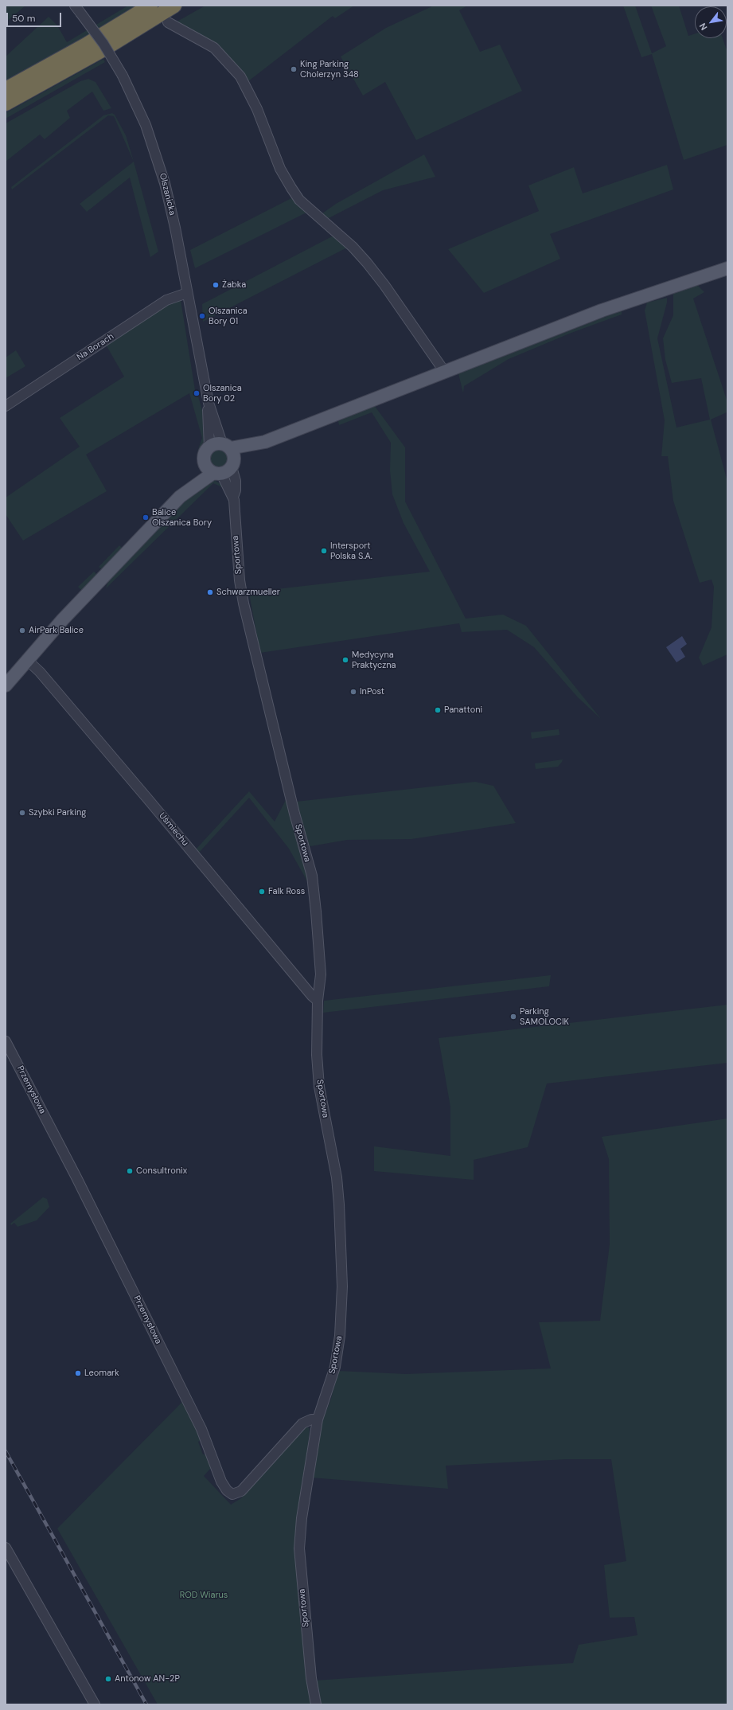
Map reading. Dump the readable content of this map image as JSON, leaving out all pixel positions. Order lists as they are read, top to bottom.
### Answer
{
  "streets": {
    "street": [
      "Olszanicka",
      "Na Borach",
      "Sportowa",
      "Uśmiechu",
      "Przemysłowa"
    ]
  },
  "crossings": [
    ["Olszanicka", "Na Borach"],
    ["Olszanicka", "Sportowa"],
    ["Sportowa", "Uśmiechu"],
    ["Sportowa", "Przemysłowa"]
  ],
  "parks": ["ROD Wiarus"],
  "places": [
    "King Parking Cholerzyn 348",
    "Żabka",
    "Olszanica Bory 01",
    "Olszanica Bory 02",
    "Balice Olszanica Bory",
    "Intersport Polska S.A.",
    "Schwarzmueller",
    "AirPark Balice",
    "Medycyna Praktyczna",
    "InPost",
    "Panattoni",
    "Szybki Parking",
    "Falk Ross",
    "Parking SAMOLOCIK",
    "Consultronix",
    "Leomark",
    "Antonow AN-2P"
  ],
  "scale_bar": "50 m",
  "north": "bottom left"
}
